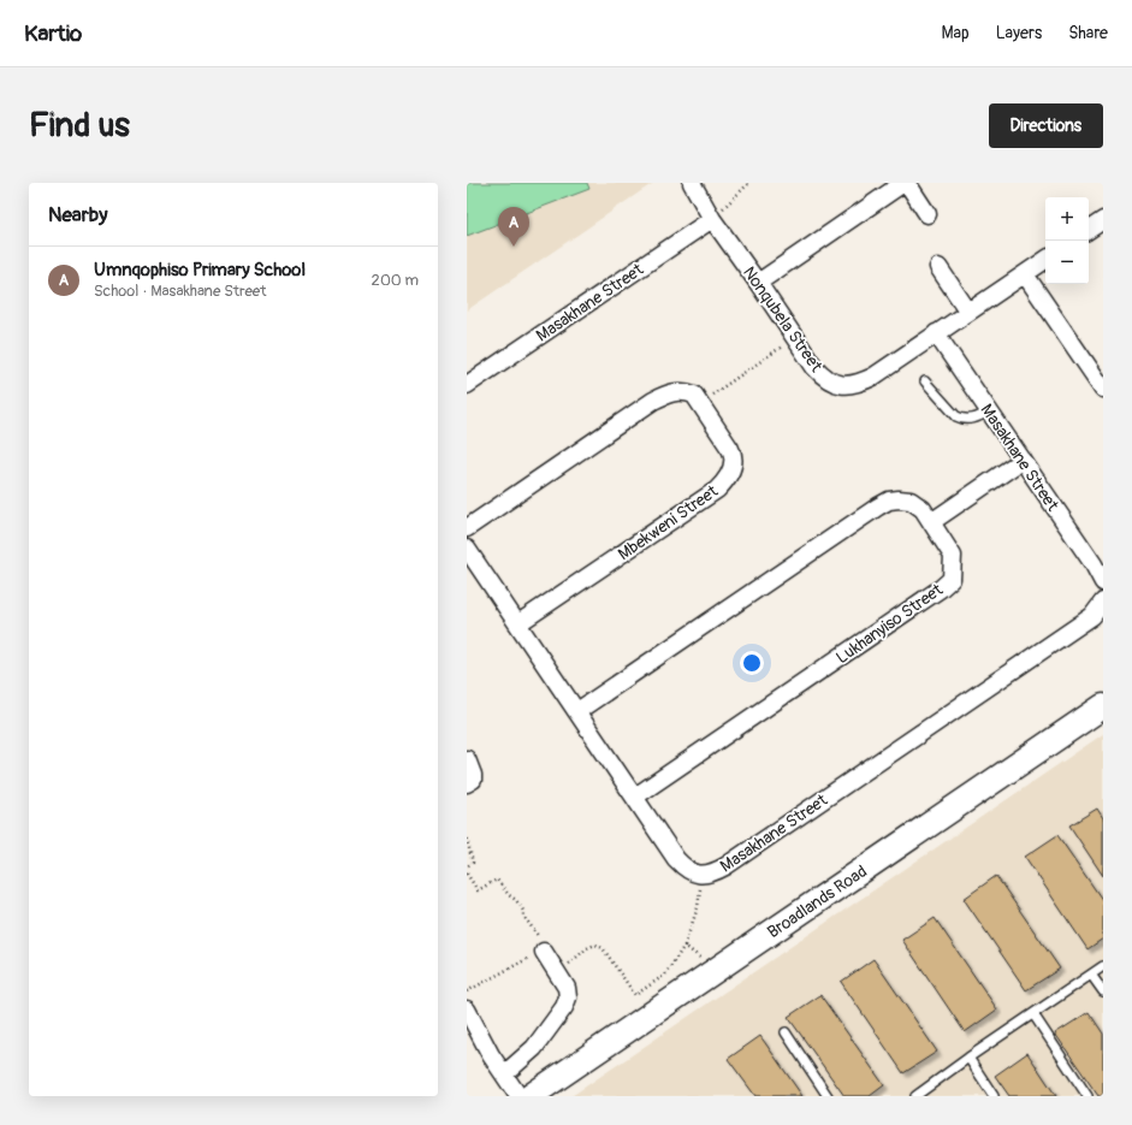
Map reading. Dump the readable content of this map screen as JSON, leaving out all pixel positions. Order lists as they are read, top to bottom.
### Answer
{
  "streets": {
    "main road": ["Broadlands Road"],
    "street": [
      "Masakhane Street",
      "Nonqubela Street",
      "Mbekweni Street",
      "Lukhanyiso Street"
    ]
  },
  "crossings": [
    ["Masakhane Street", "Nonqubela Street"],
    ["Masakhane Street", "Mbekweni Street"],
    ["Masakhane Street", "Lukhanyiso Street"]
  ],
  "page": {
    "header": "Kartio",
    "nav": ["Map", "Layers", "Share"],
    "buttons": "Directions",
    "title": "Find us",
    "heading": "Nearby",
    "map_buttons": ["+", "−"],
    "pins": "A",
    "list": [
      {
        "mark": "A",
        "name": "Umnqophiso Primary School",
        "note": "School · Masakhane Street",
        "value": "200 m"
      }
    ]
  }
}
